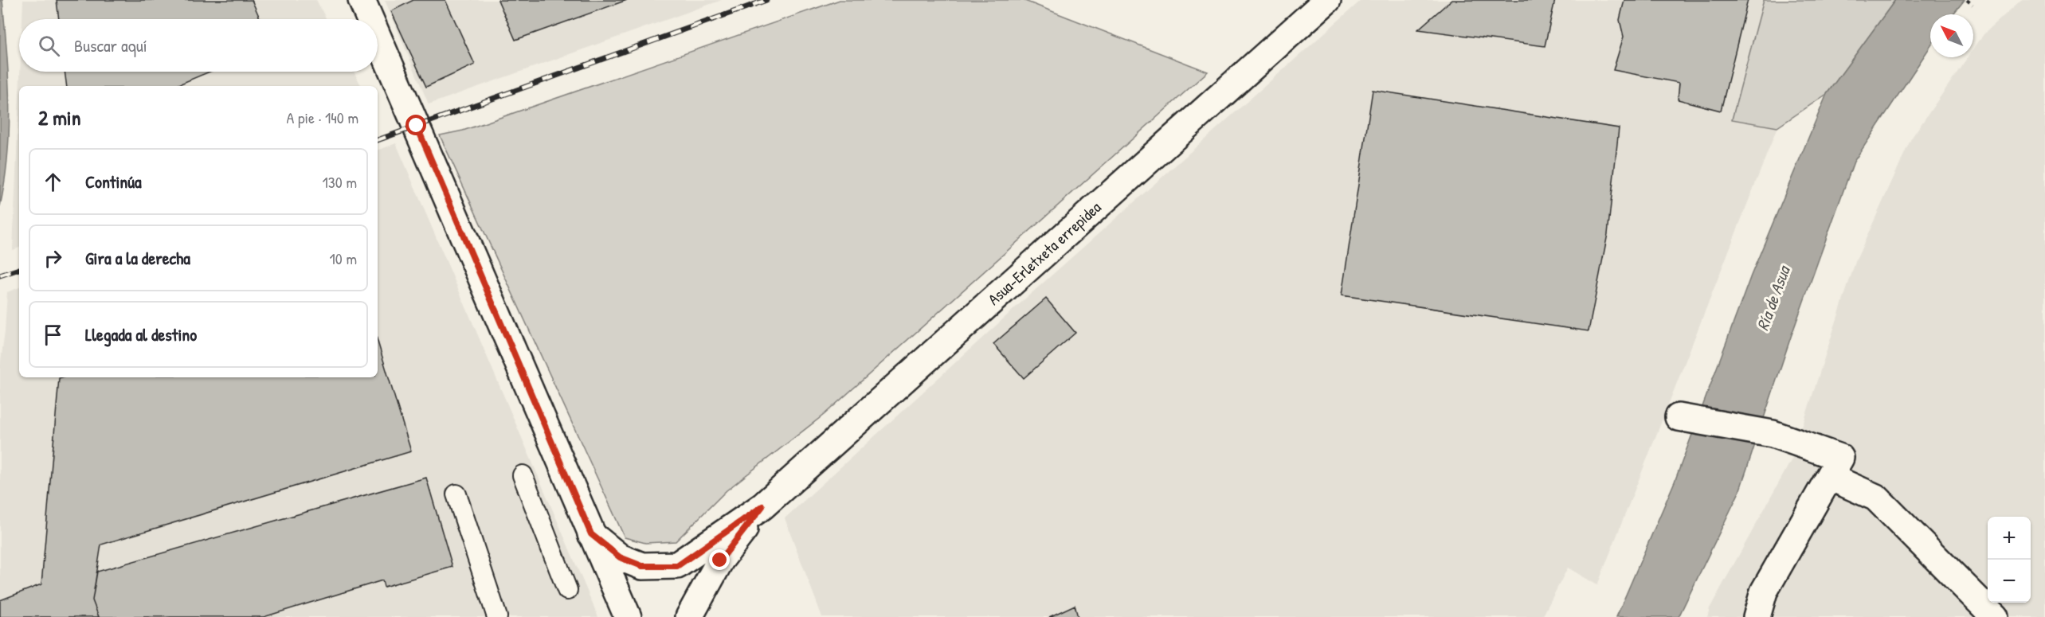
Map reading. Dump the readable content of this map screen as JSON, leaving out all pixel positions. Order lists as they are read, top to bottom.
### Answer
{
  "streets": {
    "street": ["Asua-Erletxeta errepidea"]
  },
  "water": ["Ría de Asua"],
  "north": "top left",
  "page": {
    "search": "Buscar aquí",
    "heading": ["2 min", "A pie · 140 m"],
    "list": [
      ["Continúa", "130 m"],
      ["Gira a la derecha", "10 m"],
      "Llegada al destino"
    ],
    "map_buttons": ["+", "−"]
  }
}
